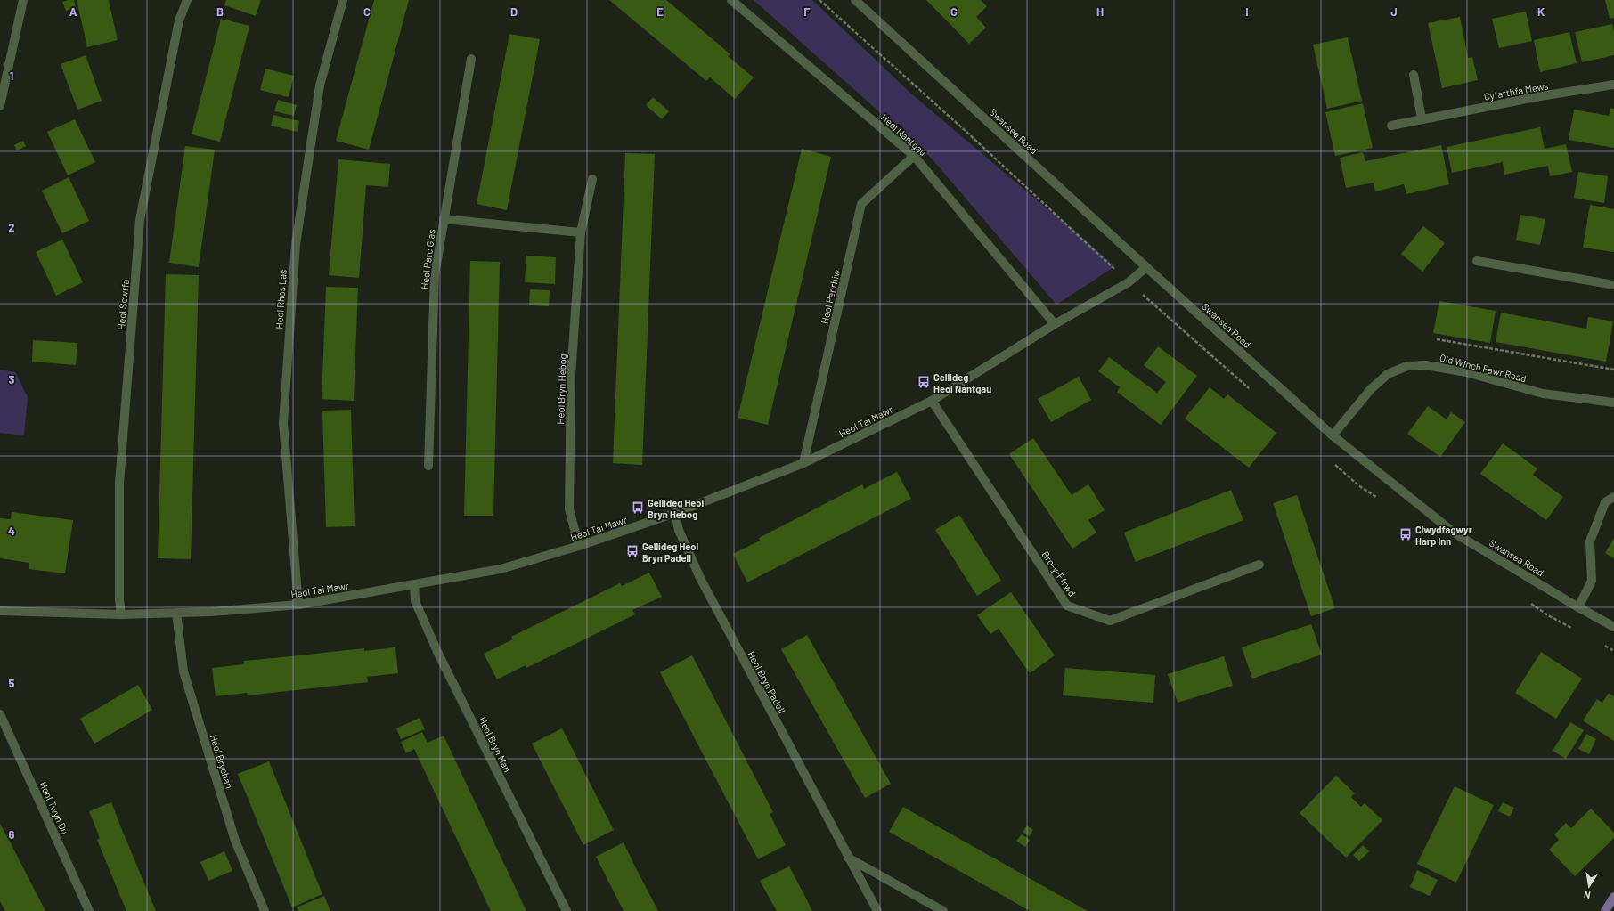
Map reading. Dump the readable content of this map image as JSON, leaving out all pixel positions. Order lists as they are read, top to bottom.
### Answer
{
  "streets": {
    "street": [
      "Cyfarthfa Mews",
      "Swansea Road",
      "Heol Nantgau",
      "Heol Parc Glas",
      "Heol Penrhiw",
      "Heol Rhos Las",
      "Heol Scwrfa",
      "Old Winch Fawr Road",
      "Heol Bryn Hebog",
      "Heol Tai Mawr",
      "Bro-y-Ffrwd",
      "Heol Bryn Padell",
      "Heol Bryn Man",
      "Heol Brychan",
      "Heol Twyn Du"
    ]
  },
  "crossings": [
    ["Swansea Road", "Old Winch Fawr Road"],
    ["Swansea Road", "Heol Tai Mawr"],
    ["Heol Nantgau", "Heol Penrhiw"],
    ["Heol Nantgau", "Heol Tai Mawr"],
    ["Heol Penrhiw", "Heol Tai Mawr"],
    ["Heol Rhos Las", "Heol Tai Mawr"],
    ["Heol Scwrfa", "Heol Tai Mawr"],
    ["Heol Bryn Hebog", "Heol Tai Mawr"],
    ["Heol Tai Mawr", "Bro-y-Ffrwd"],
    ["Heol Tai Mawr", "Heol Bryn Padell"],
    ["Heol Tai Mawr", "Heol Bryn Man"],
    ["Heol Tai Mawr", "Heol Brychan"]
  ],
  "places": {
    "bus stop": [
      "Gellideg Heol Nantgau",
      "Gellideg Heol Bryn Hebog",
      "Clwydfagwyr Harp Inn",
      "Gellideg Heol Bryn Padell"
    ]
  },
  "north": "bottom",
  "grid": {
    "columns": [
      "A",
      "B",
      "C",
      "D",
      "E",
      "F",
      "G",
      "H",
      "I",
      "J",
      "K"
    ],
    "rows": [
      "1",
      "2",
      "3",
      "4",
      "5",
      "6"
    ]
  }
}
